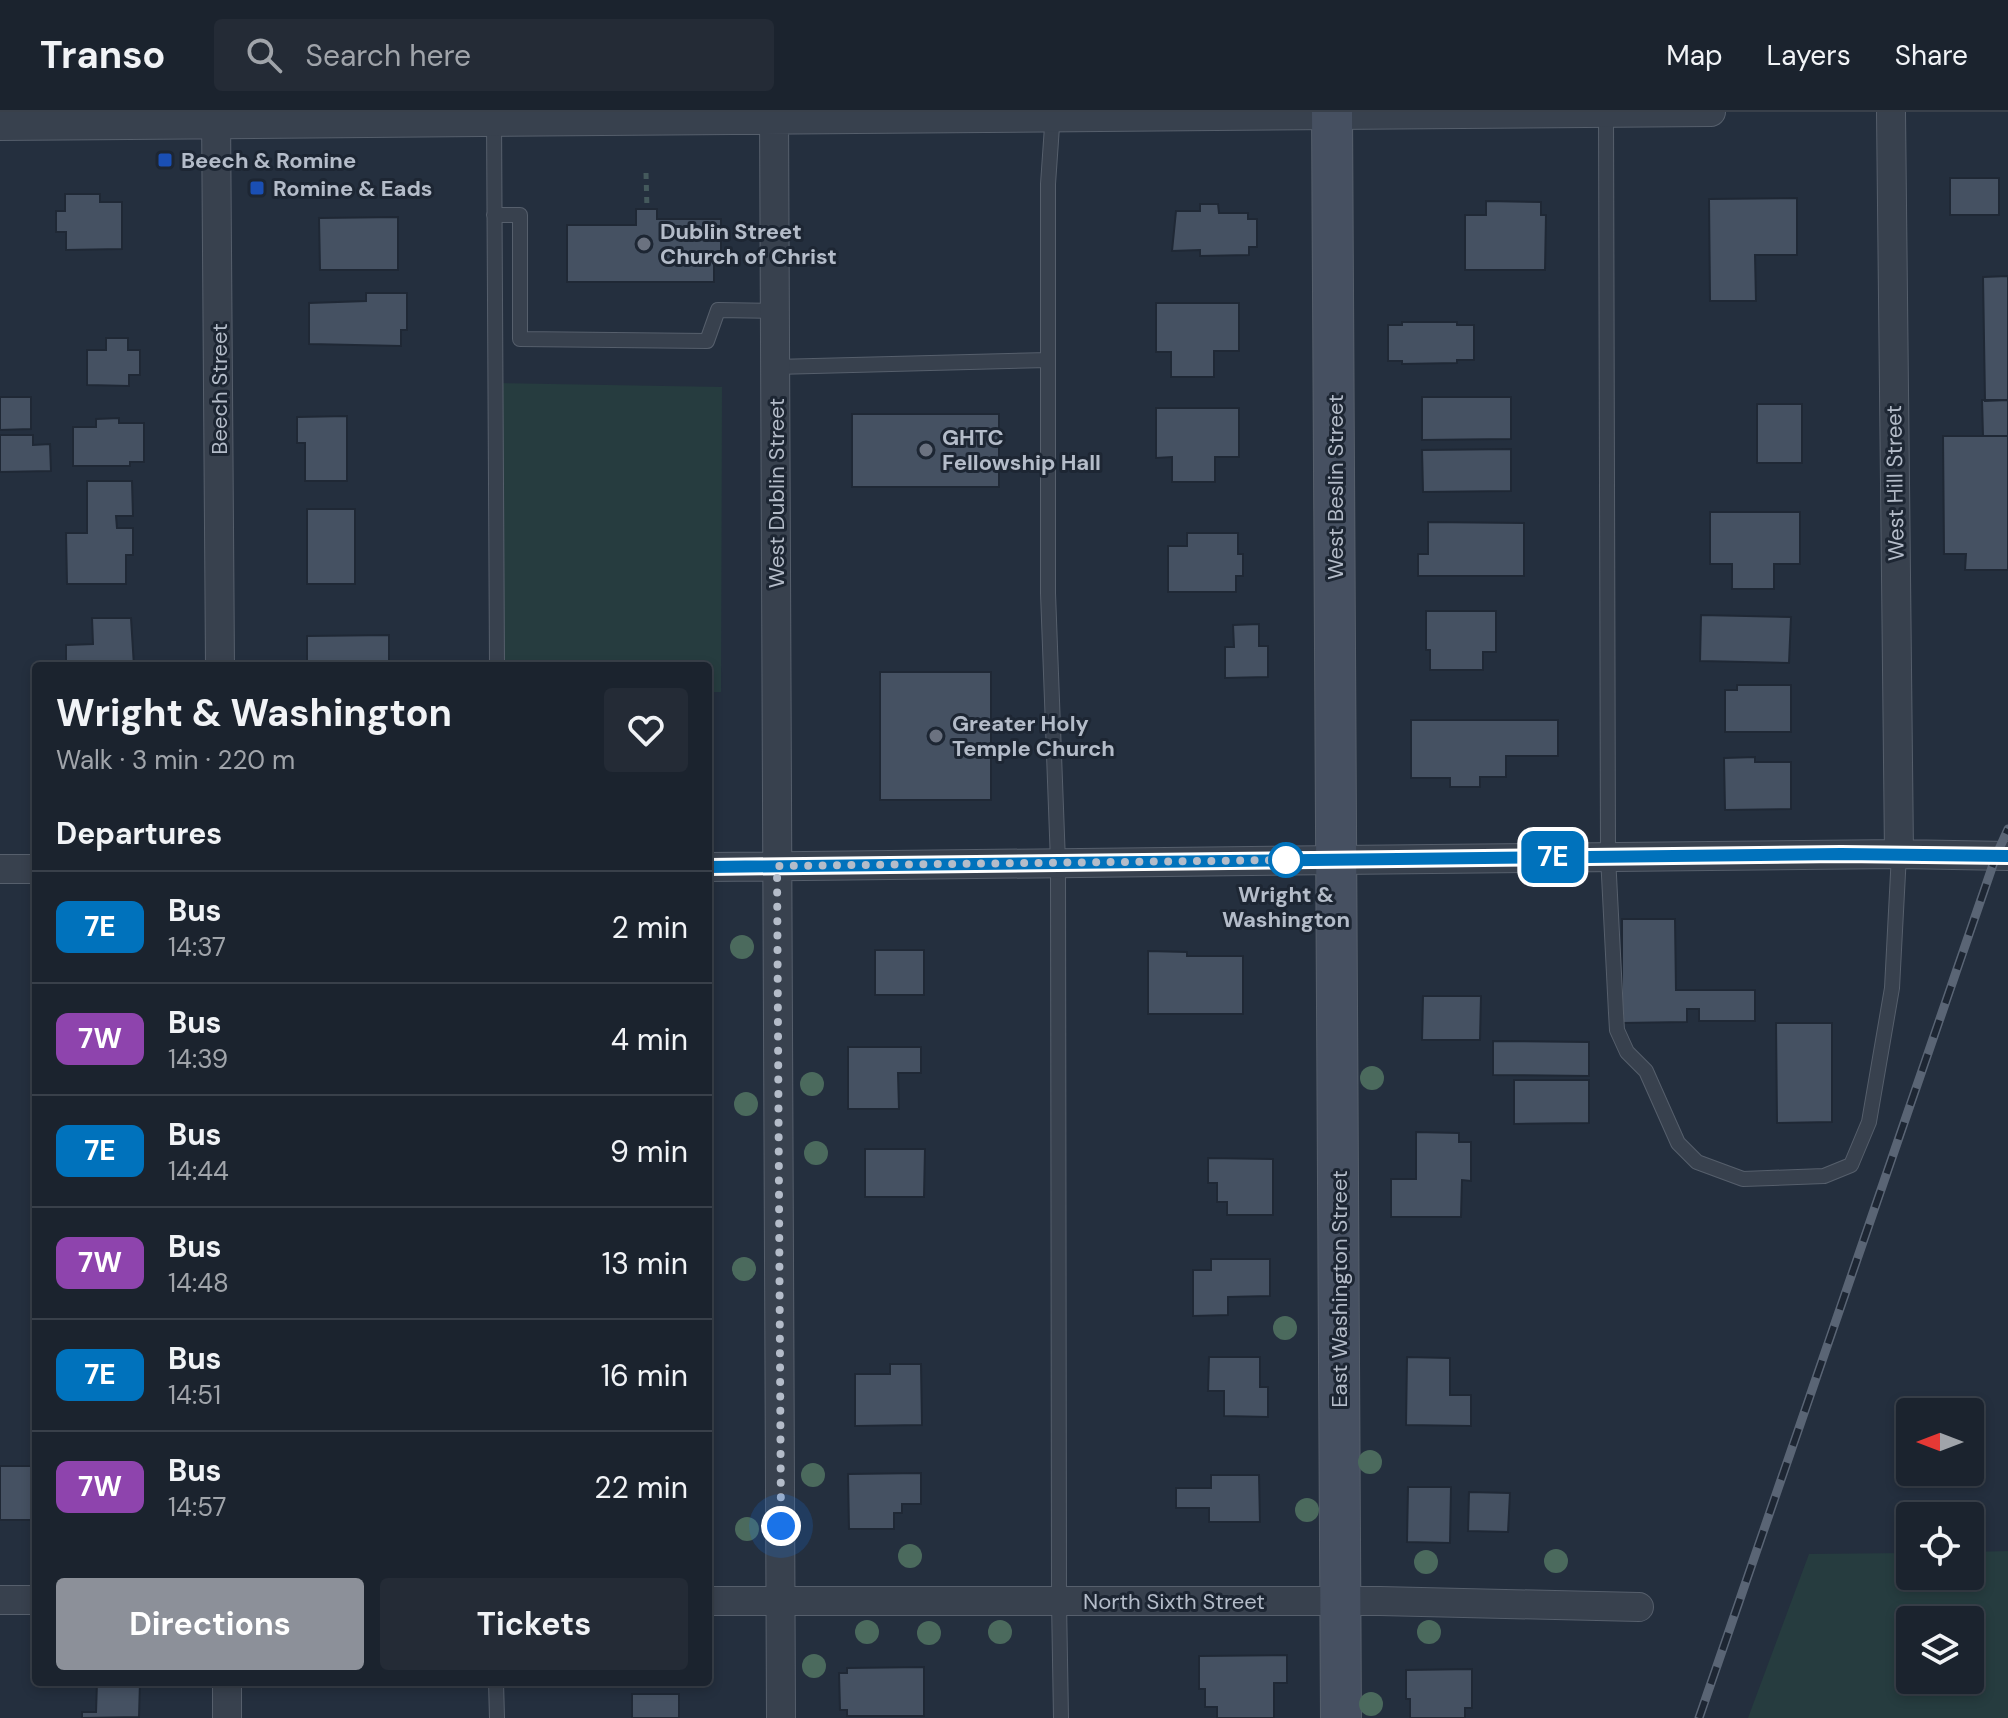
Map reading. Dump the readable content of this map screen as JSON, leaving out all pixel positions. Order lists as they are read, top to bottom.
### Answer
{
  "streets": {
    "street": [
      "Beech Street",
      "West Hill Street",
      "West Beslin Street",
      "West Dublin Street",
      "East Washington Street",
      "North Sixth Street"
    ]
  },
  "crossings": [
    ["West Beslin Street", "East Washington Street"],
    ["West Dublin Street", "North Sixth Street"],
    ["East Washington Street", "North Sixth Street"]
  ],
  "places": {
    "transit": ["Beech & Romine", "Romine & Eads"],
    "other": [
      "Dublin Street Church of Christ",
      "GHTC Fellowship Hall",
      "Greater Holy Temple Church",
      "Wright & Washington"
    ]
  },
  "lines": ["bus line 7E"],
  "north": "left",
  "page": {
    "header": "Transo",
    "search": "Search here",
    "nav": ["Map", "Layers", "Share"],
    "on_map": "7E",
    "heading": [
      ["Wright & Washington", "Walk · 3 min · 220 m"],
      "Departures"
    ],
    "list": [
      {
        "mark": "7E",
        "name": "Bus",
        "note": "14:37",
        "value": "2 min"
      },
      {
        "mark": "7W",
        "name": "Bus",
        "note": "14:39",
        "value": "4 min"
      },
      {
        "mark": "7E",
        "name": "Bus",
        "note": "14:44",
        "value": "9 min"
      },
      {
        "mark": "7W",
        "name": "Bus",
        "note": "14:48",
        "value": "13 min"
      },
      {
        "mark": "7E",
        "name": "Bus",
        "note": "14:51",
        "value": "16 min"
      },
      {
        "mark": "7W",
        "name": "Bus",
        "note": "14:57",
        "value": "22 min"
      }
    ],
    "buttons": ["Directions", "Tickets"]
  }
}
